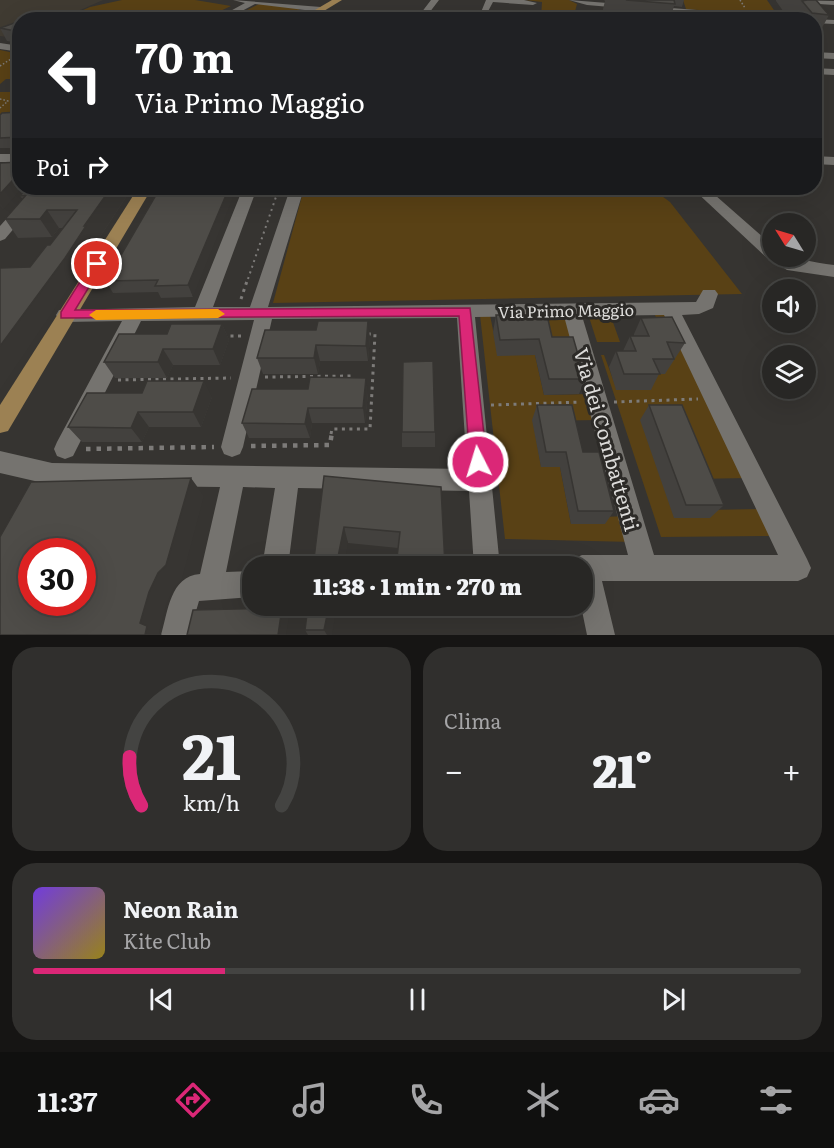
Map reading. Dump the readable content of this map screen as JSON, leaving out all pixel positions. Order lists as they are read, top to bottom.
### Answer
{
  "streets": {
    "street": ["Via Primo Maggio", "Via dei Combattenti"]
  },
  "crossings": [
    ["Via Primo Maggio", "Via dei Combattenti"]
  ],
  "north": "top left",
  "page": {
    "turn": ["70 m", "Via Primo Maggio"],
    "then": "Poi",
    "limit": "30",
    "trip": "11:38 · 1 min · 270 m",
    "tile": "Clima",
    "heat": ["−", "21°", "+"],
    "song": ["Neon Rain", "Kite Club"],
    "tabs": "11:37",
    "gauge": ["21", "km/h"]
  }
}
